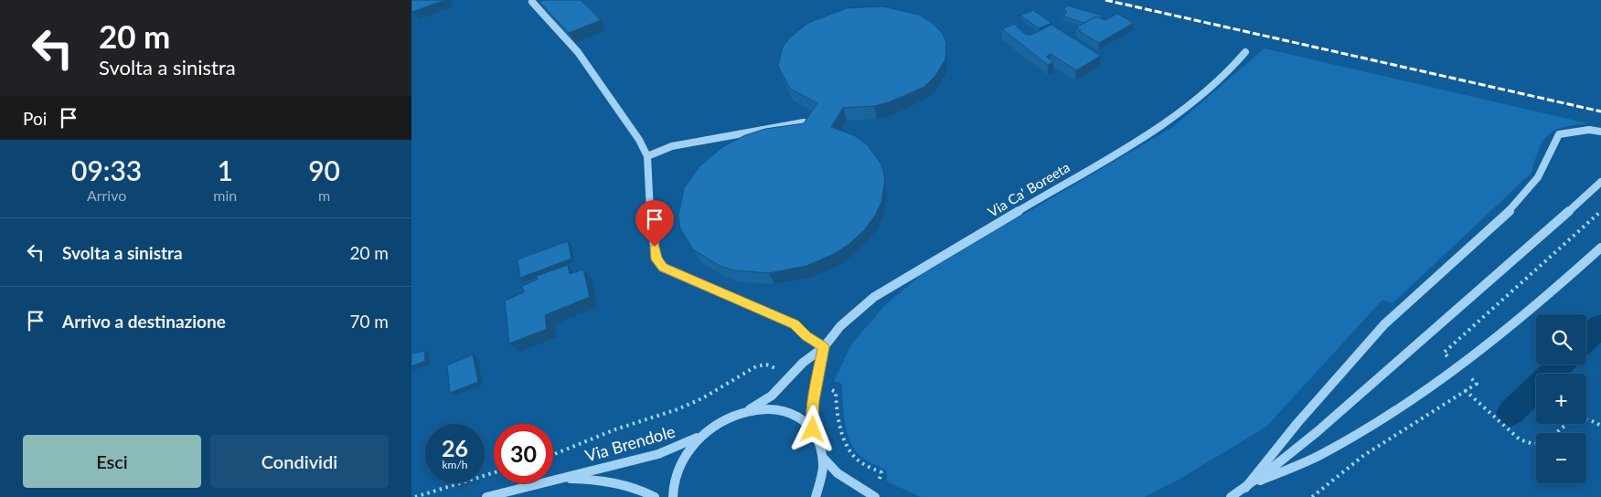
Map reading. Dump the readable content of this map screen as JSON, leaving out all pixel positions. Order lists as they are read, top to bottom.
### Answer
{
  "streets": {
    "street": ["Via Ca' Boreeta", "Via Brendole"]
  },
  "crossings": [
    ["Via Ca' Boreeta", "Via Brendole"]
  ],
  "page": {
    "turn": ["20 m", "Svolta a sinistra"],
    "then": "Poi",
    "eta": [
      "09:33",
      "Arrivo",
      "1",
      "min",
      "90",
      "m"
    ],
    "list": [
      {
        "name": "Svolta a sinistra",
        "value": "20 m"
      },
      {
        "name": "Arrivo a destinazione",
        "value": "70 m"
      }
    ],
    "map_buttons": ["+", "−"],
    "speed": "26 km/h",
    "limit": "30",
    "buttons": ["Esci", "Condividi"]
  }
}
